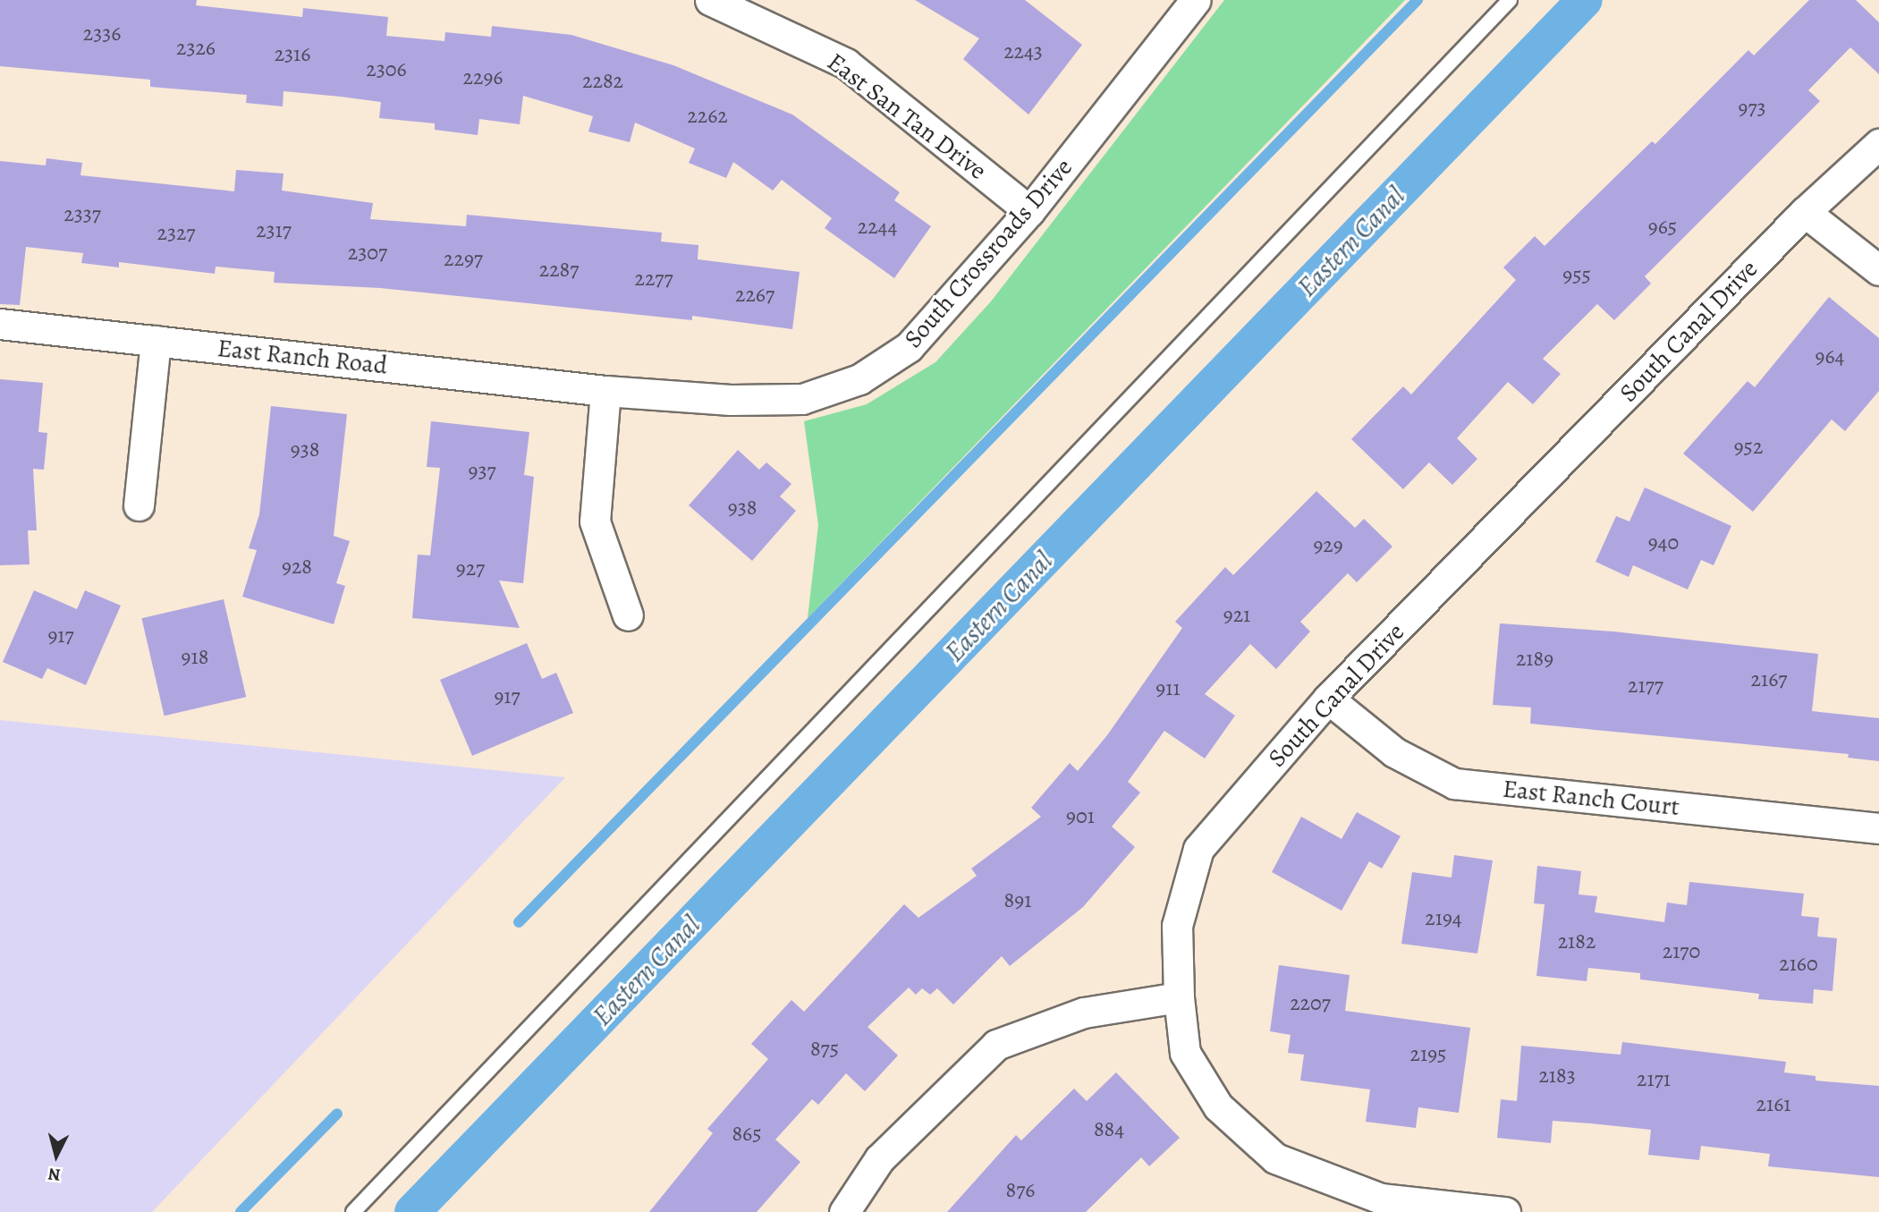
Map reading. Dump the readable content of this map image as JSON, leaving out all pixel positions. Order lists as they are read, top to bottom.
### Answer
{
  "streets": {
    "street": [
      "East San Tan Drive",
      "South Crossroads Drive",
      "South Canal Drive",
      "East Ranch Road",
      "East Ranch Court"
    ]
  },
  "crossings": [
    ["East San Tan Drive", "South Crossroads Drive"],
    ["South Crossroads Drive", "East Ranch Road"],
    ["South Canal Drive", "East Ranch Court"]
  ],
  "water": ["Eastern Canal"],
  "house_numbers": [
    "2336",
    "2326",
    "2243",
    "2316",
    "2306",
    "2296",
    "2282",
    "973",
    "2262",
    "2337",
    "2244",
    "965",
    "2317",
    "2327",
    "2307",
    "2297",
    "2287",
    "955",
    "2277",
    "2267",
    "964",
    "952",
    "938",
    "937",
    "938",
    "940",
    "929",
    "928",
    "927",
    "921",
    "917",
    "918",
    "2189",
    "2167",
    "2177",
    "911",
    "917",
    "901",
    "891",
    "2194",
    "2182",
    "2170",
    "2160",
    "2207",
    "875",
    "2195",
    "2183",
    "2171",
    "2161",
    "884",
    "865",
    "876"
  ],
  "north": "bottom"
}
